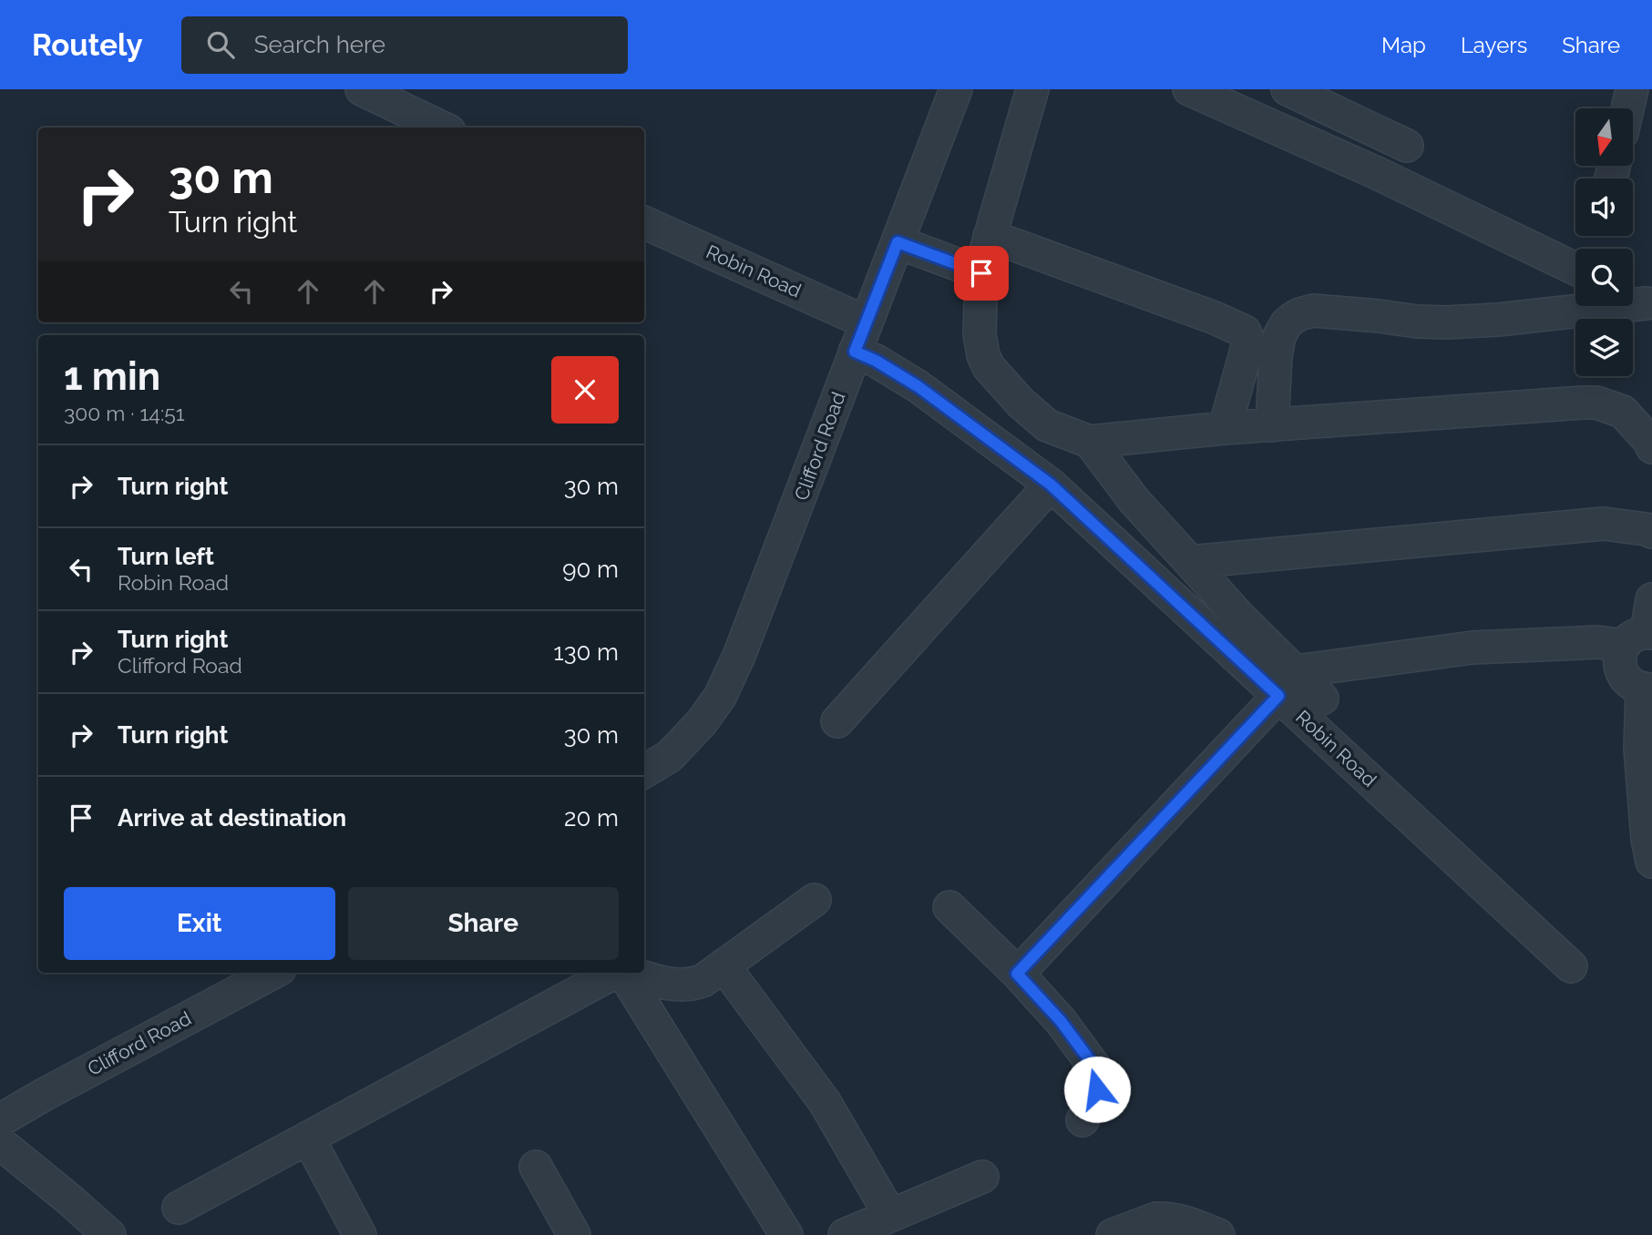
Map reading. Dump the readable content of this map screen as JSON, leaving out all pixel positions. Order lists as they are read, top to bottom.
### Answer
{
  "streets": {
    "street": ["Robin Road", "Clifford Road"]
  },
  "crossings": [
    ["Robin Road", "Clifford Road"]
  ],
  "north": "bottom",
  "page": {
    "header": "Routely",
    "search": "Search here",
    "nav": ["Map", "Layers", "Share"],
    "turn": ["30 m", "Turn right"],
    "heading": ["1 min", "300 m · 14:51"],
    "list": [
      {
        "name": "Turn right",
        "value": "30 m"
      },
      {
        "name": "Turn left",
        "note": "Robin Road",
        "value": "90 m"
      },
      {
        "name": "Turn right",
        "note": "Clifford Road",
        "value": "130 m"
      },
      {
        "name": "Turn right",
        "value": "30 m"
      },
      {
        "name": "Arrive at destination",
        "value": "20 m"
      }
    ],
    "buttons": ["Exit", "Share"]
  }
}
